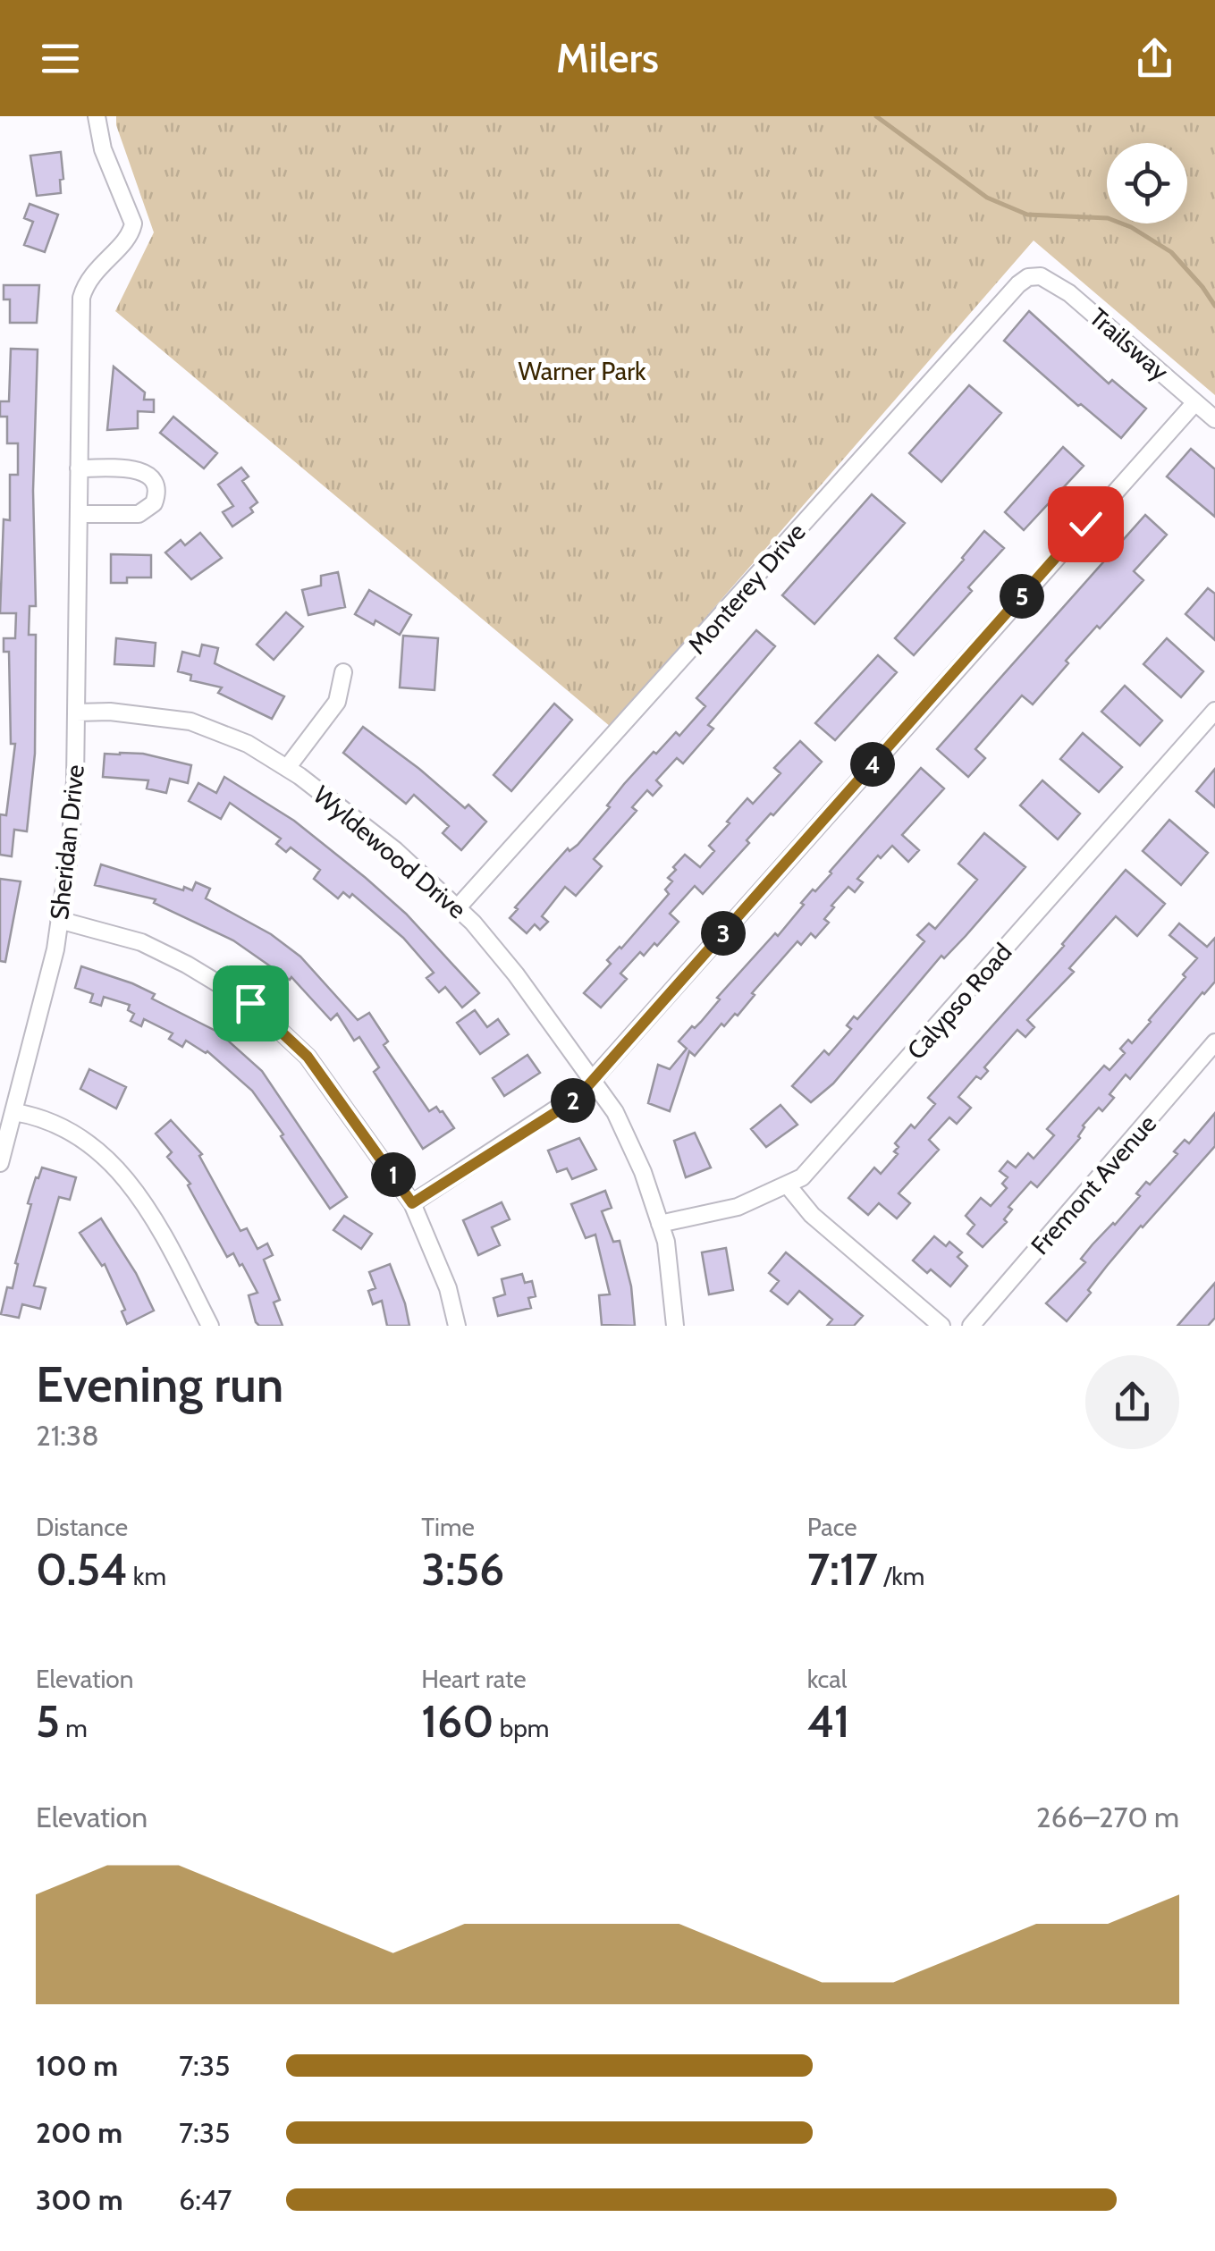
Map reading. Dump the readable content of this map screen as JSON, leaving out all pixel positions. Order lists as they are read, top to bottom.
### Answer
{
  "streets": {
    "street": [
      "Trailsway",
      "Monterey Drive",
      "Sheridan Drive",
      "Wyldewood Drive",
      "Calypso Road",
      "Fremont Avenue"
    ]
  },
  "crossings": [
    ["Trailsway", "Monterey Drive"],
    ["Monterey Drive", "Wyldewood Drive"],
    ["Sheridan Drive", "Wyldewood Drive"],
    ["Wyldewood Drive", "Calypso Road"]
  ],
  "parks": ["Warner Park"],
  "page": {
    "header": "Milers",
    "pins": [
      "5",
      "4",
      "3",
      "2",
      "1"
    ],
    "heading": ["Evening run", "21:38"],
    "stats": [
      ["Distance", "0.54 km"],
      ["Time", "3:56"],
      ["Pace", "7:17 /km"],
      ["Elevation", "5 m"],
      ["Heart rate", "160 bpm"],
      ["kcal", "41"]
    ],
    "chart": ["Elevation", "266–270 m"],
    "list": [
      {
        "name": "100 m",
        "note": "7:35"
      },
      {
        "name": "200 m",
        "note": "7:35"
      },
      {
        "name": "300 m",
        "note": "6:47"
      }
    ]
  }
}
